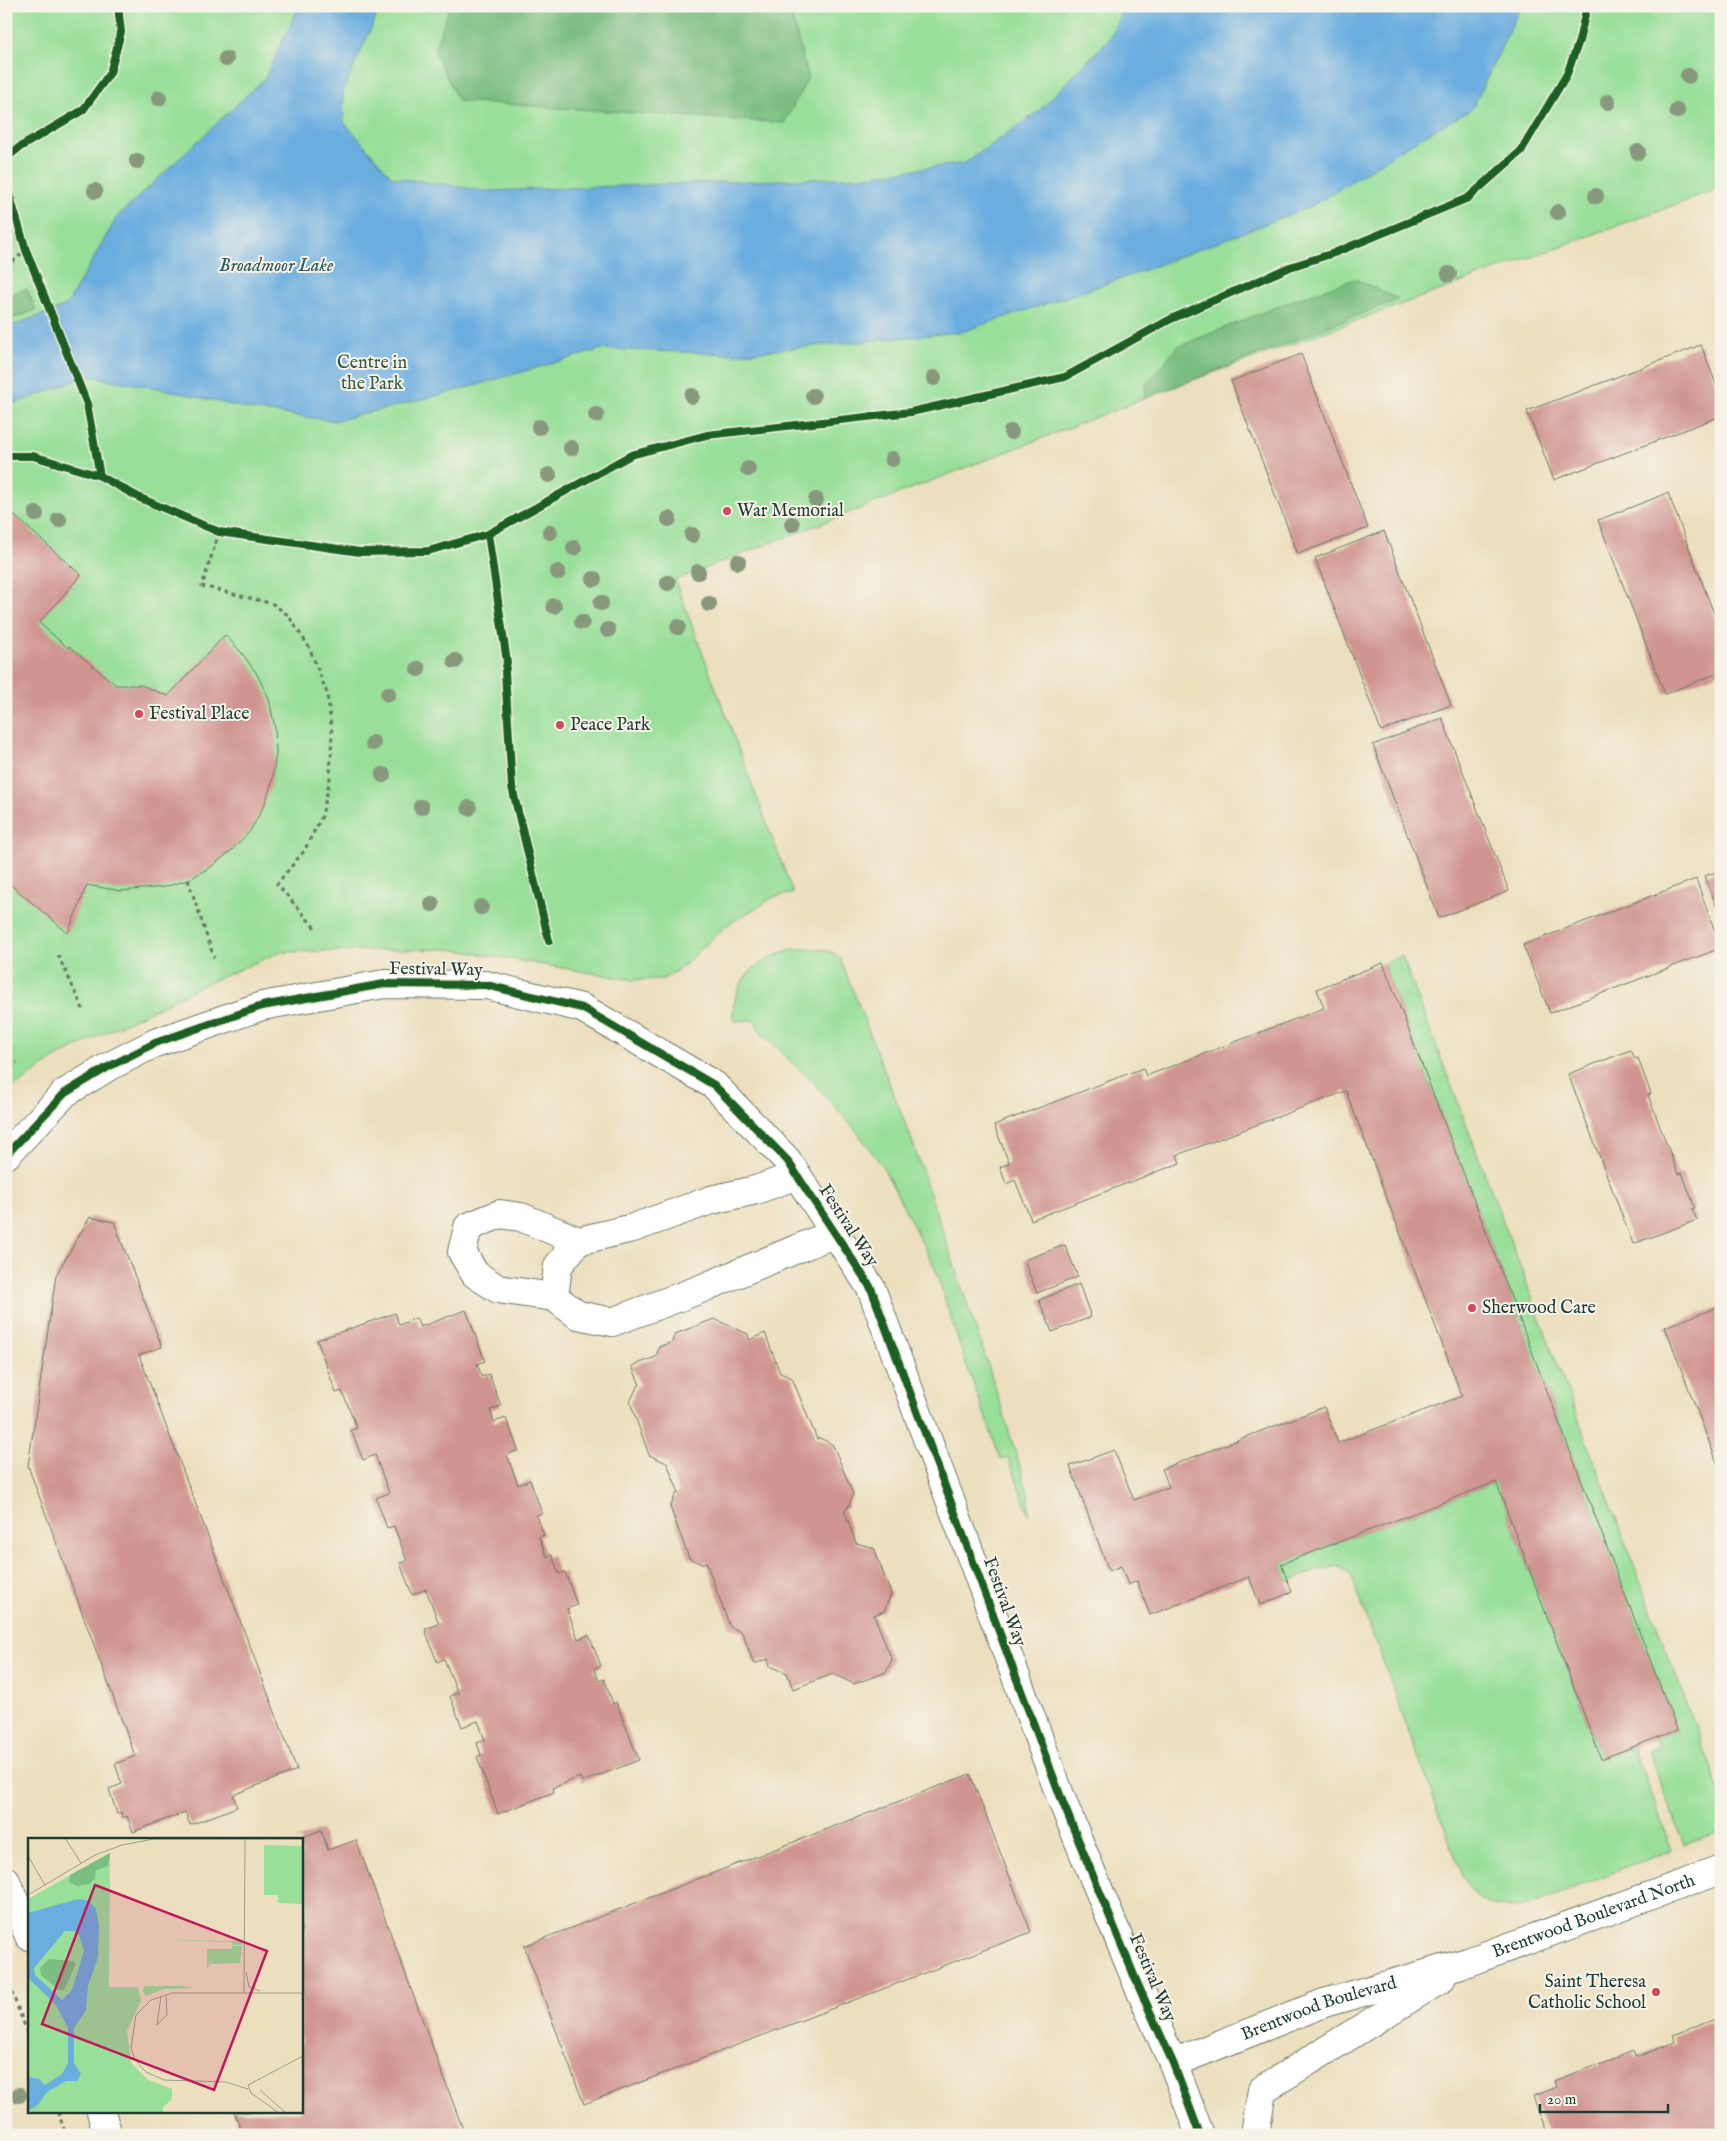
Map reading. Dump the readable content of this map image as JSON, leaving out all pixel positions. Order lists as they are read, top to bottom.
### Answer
{
  "streets": {
    "street": ["Festival Way", "Brentwood Boulevard North", "Brentwood Boulevard"]
  },
  "crossings": [
    ["Festival Way", "Brentwood Boulevard"],
    ["Brentwood Boulevard North", "Brentwood Boulevard"]
  ],
  "water": ["Broadmoor Lake"],
  "parks": ["Centre in the Park"],
  "places": [
    "War Memorial",
    "Festival Place",
    "Peace Park",
    "Sherwood Care",
    "Saint Theresa Catholic School"
  ],
  "scale_bar": "20 m"
}
